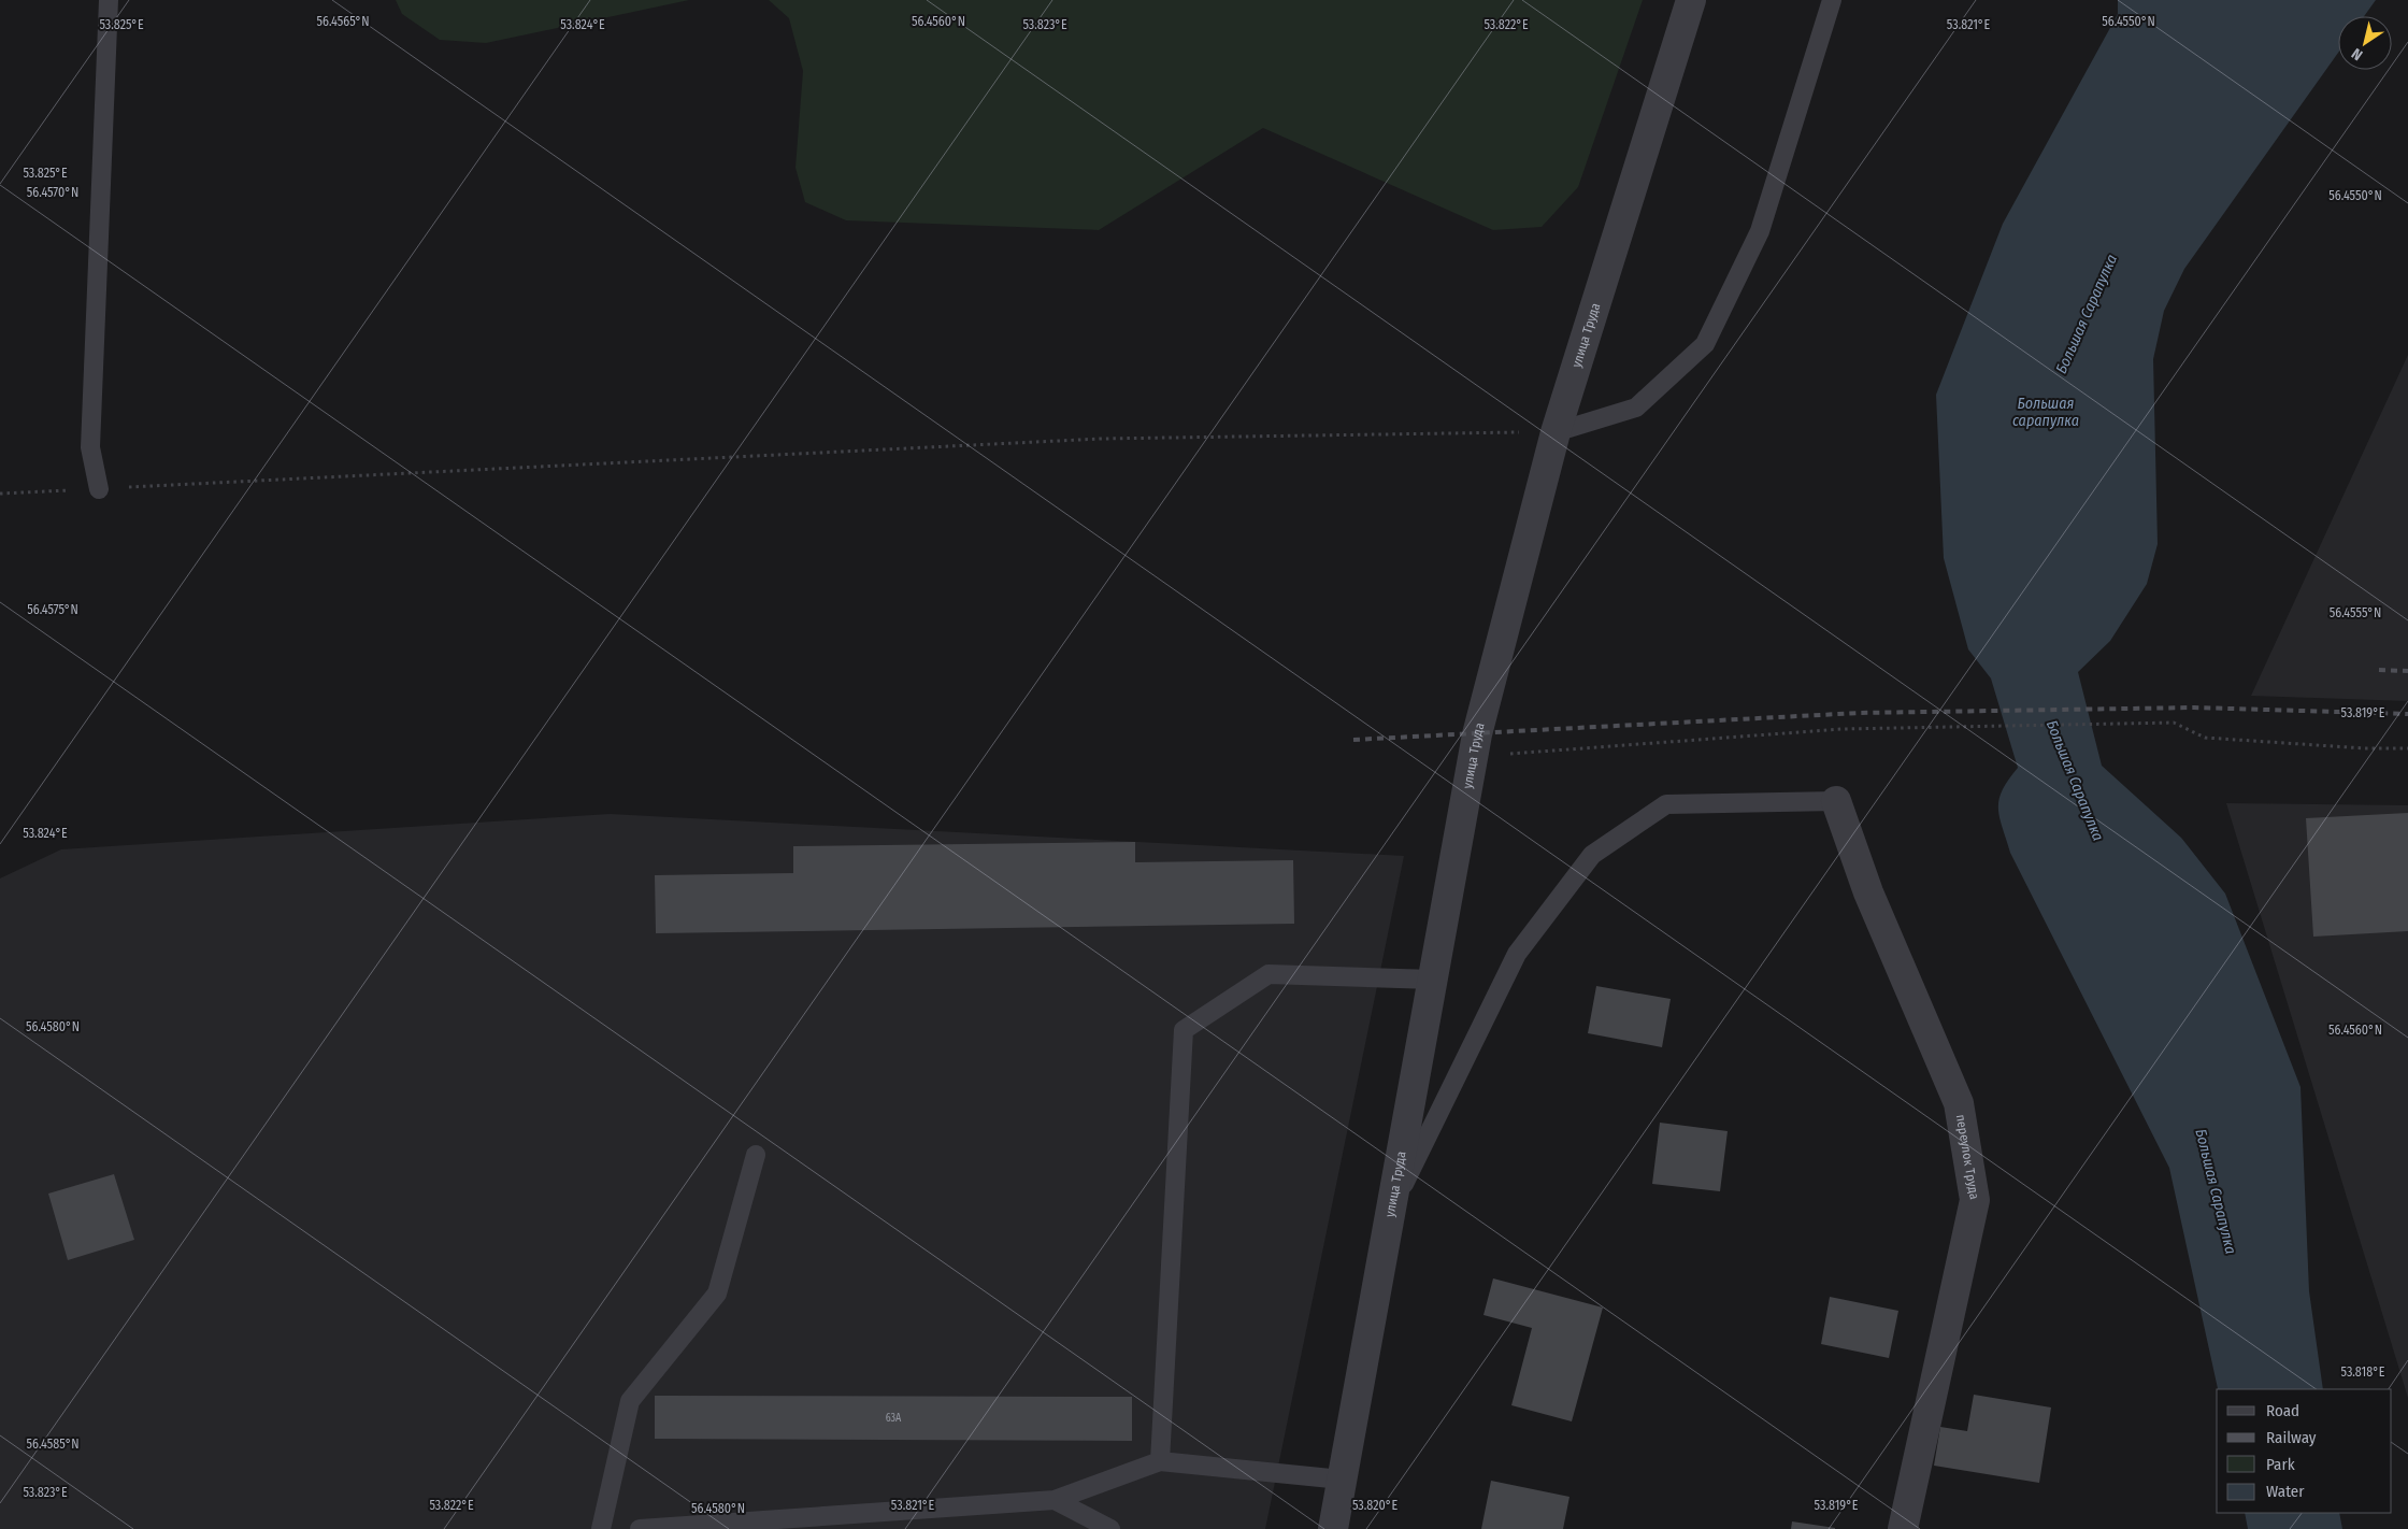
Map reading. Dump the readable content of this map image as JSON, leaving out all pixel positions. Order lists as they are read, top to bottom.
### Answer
{
  "streets": {
    "street": ["улица Труда", "переулок Труда"]
  },
  "water": ["Большая Сарапулка", "Большая сарапулка"],
  "house_numbers": ["63А"],
  "legend": [
    "Road",
    "Railway",
    "Park",
    "Water"
  ],
  "north": "bottom left",
  "coordinates": [
    "56.4550°N",
    "56.4565°N",
    "56.4560°N",
    "53.825°E",
    "53.824°E",
    "53.823°E",
    "53.822°E",
    "53.821°E",
    "56.4570°N",
    "56.4575°N",
    "56.4555°N",
    "53.819°E",
    "56.4580°N",
    "53.818°E",
    "56.4585°N",
    "53.820°E"
  ]
}
